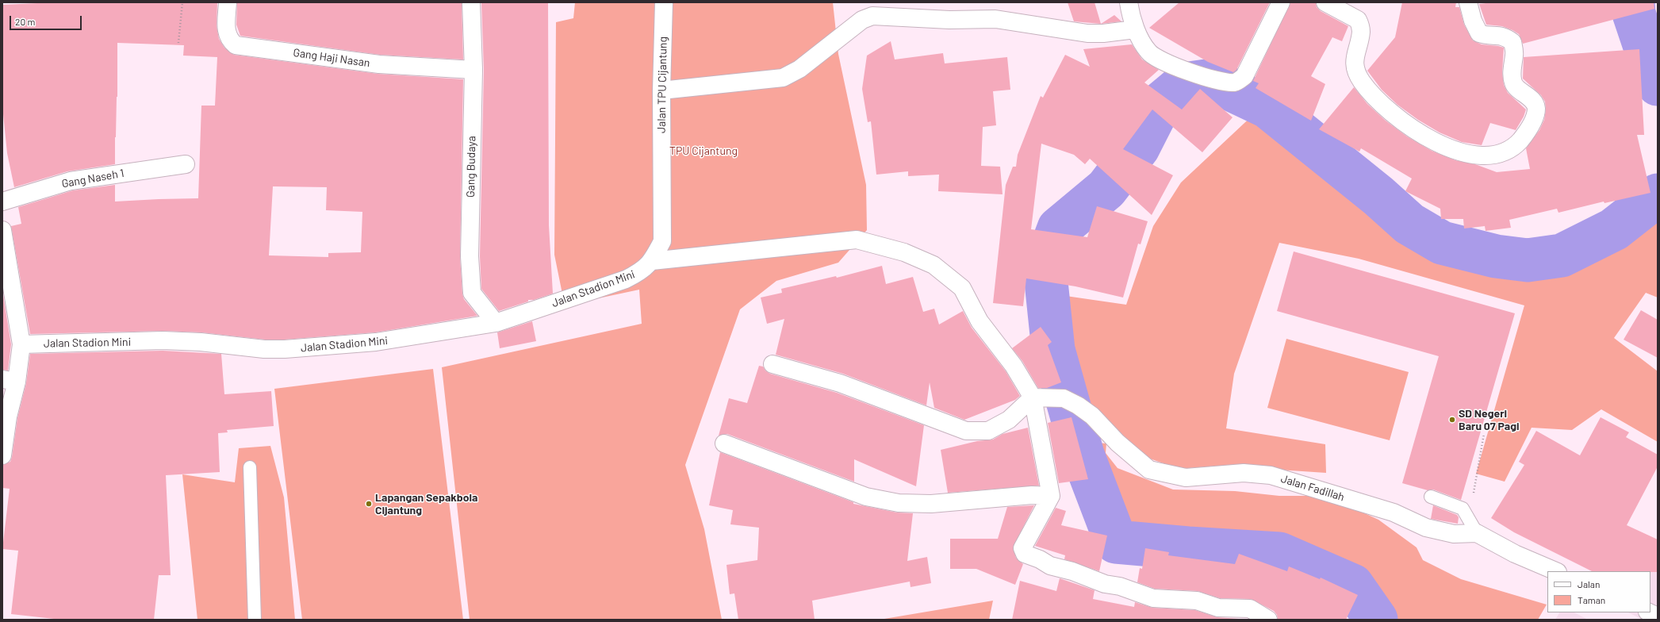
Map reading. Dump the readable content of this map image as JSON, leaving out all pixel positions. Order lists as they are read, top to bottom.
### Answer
{
  "streets": {
    "street": [
      "Gang Haji Nasan",
      "Jalan TPU Cijantung",
      "Gang Budaya",
      "Gang Naseh 1",
      "Jalan Stadion Mini",
      "Jalan Fadillah"
    ]
  },
  "crossings": [
    ["Gang Haji Nasan", "Gang Budaya"],
    ["Jalan TPU Cijantung", "Jalan Stadion Mini"],
    ["Gang Budaya", "Jalan Stadion Mini"]
  ],
  "parks": ["TPU Cijantung"],
  "places": ["SD Negeri Baru 07 Pagi", "Lapangan Sepakbola Cijantung"],
  "legend": ["Jalan", "Taman"],
  "scale_bar": "20 m"
}
